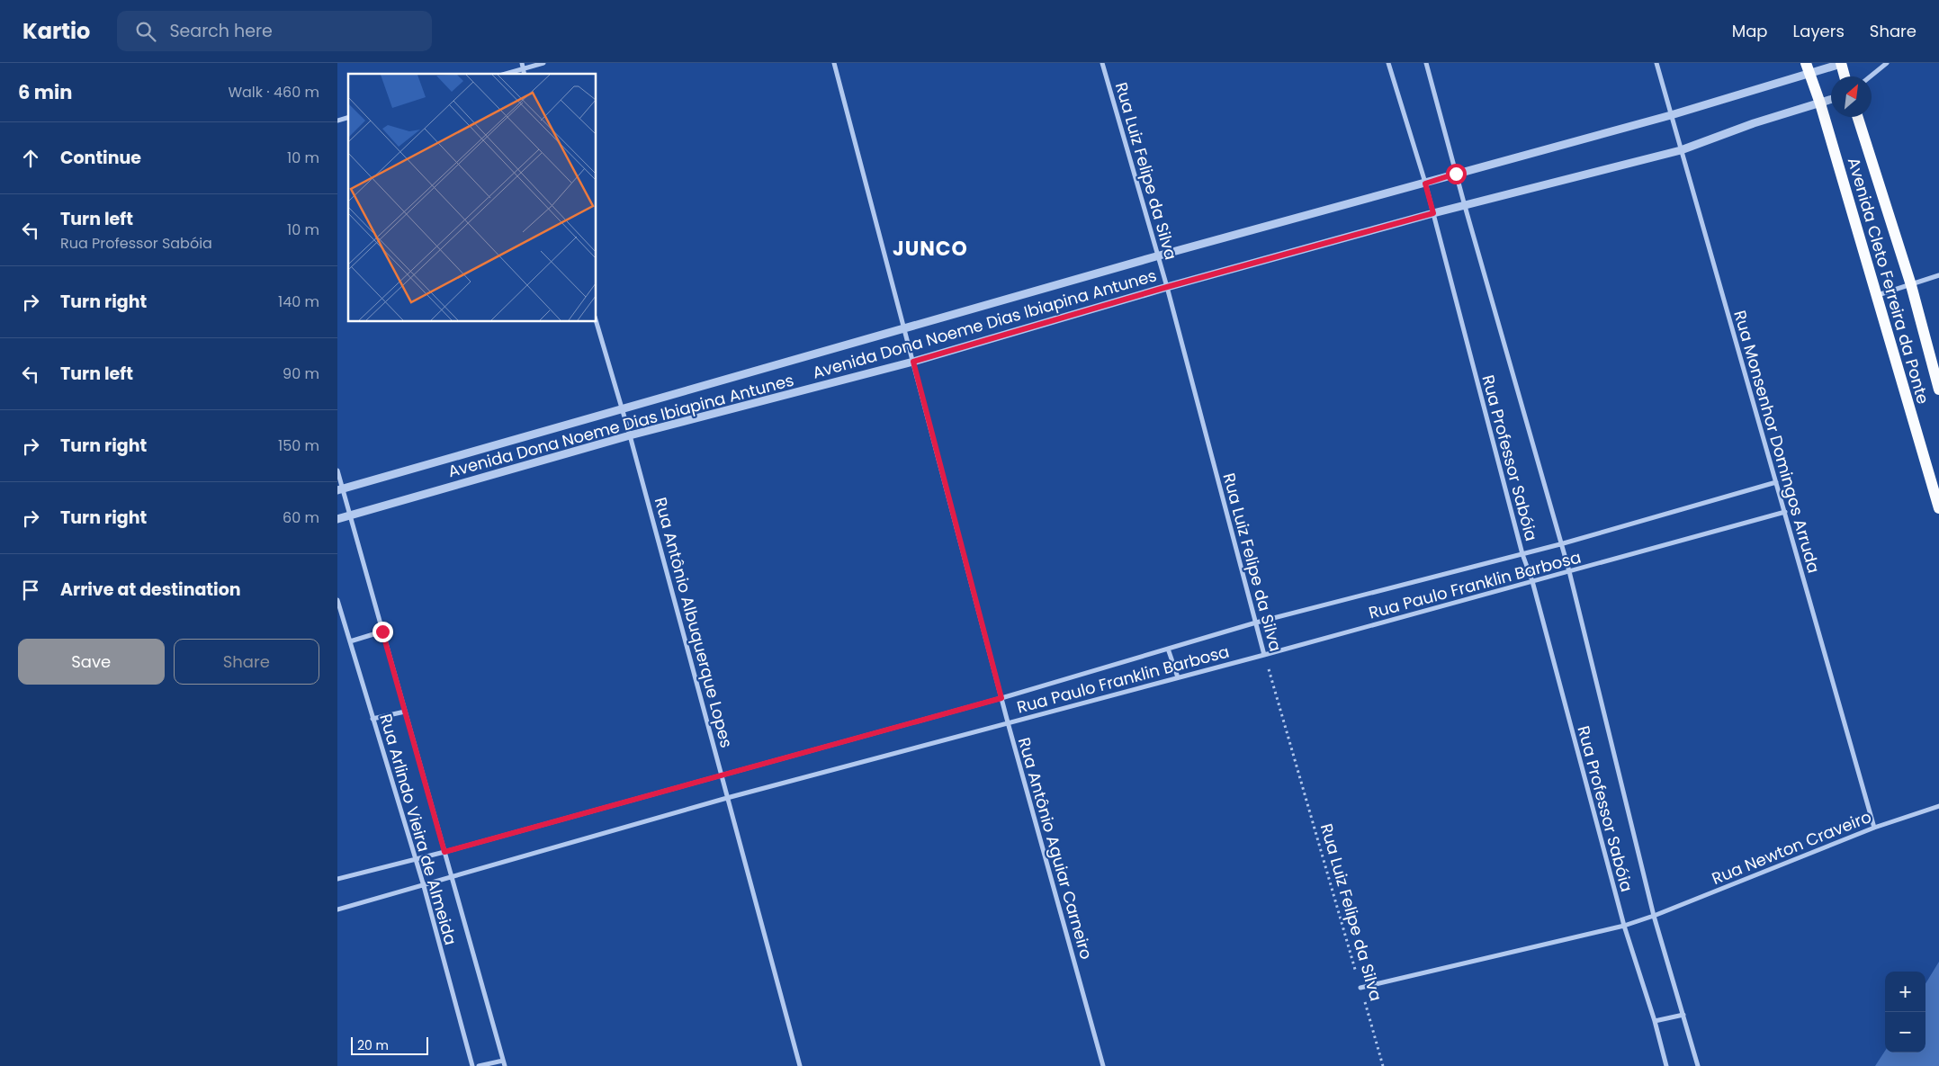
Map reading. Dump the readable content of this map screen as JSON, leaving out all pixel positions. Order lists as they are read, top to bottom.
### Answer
{
  "streets": {
    "main road": ["Avenida Cleto Ferreira da Ponte"],
    "street": [
      "Rua Luiz Felipe da Silva",
      "Avenida Dona Noeme Dias Ibiapina Antunes",
      "Rua Monsenhor Domingos Arruda",
      "Rua Professor Sabóia",
      "Rua Paulo Franklin Barbosa",
      "Rua Antônio Albuquerque Lopes",
      "Rua Arlindo Vieira de Almeida",
      "Rua Newton Craveiro",
      "Rua Antônio Aguiar Carneiro"
    ]
  },
  "crossings": [
    ["Rua Luiz Felipe da Silva", "Avenida Dona Noeme Dias Ibiapina Antunes"],
    ["Rua Luiz Felipe da Silva", "Rua Paulo Franklin Barbosa"],
    ["Avenida Cleto Ferreira da Ponte", "Avenida Dona Noeme Dias Ibiapina Antunes"],
    ["Avenida Dona Noeme Dias Ibiapina Antunes", "Rua Monsenhor Domingos Arruda"],
    ["Avenida Dona Noeme Dias Ibiapina Antunes", "Rua Professor Sabóia"],
    ["Avenida Dona Noeme Dias Ibiapina Antunes", "Rua Antônio Albuquerque Lopes"],
    ["Avenida Dona Noeme Dias Ibiapina Antunes", "Rua Arlindo Vieira de Almeida"],
    ["Avenida Dona Noeme Dias Ibiapina Antunes", "Rua Antônio Aguiar Carneiro"],
    ["Rua Monsenhor Domingos Arruda", "Rua Paulo Franklin Barbosa"],
    ["Rua Monsenhor Domingos Arruda", "Rua Newton Craveiro"],
    ["Rua Professor Sabóia", "Rua Paulo Franklin Barbosa"],
    ["Rua Professor Sabóia", "Rua Newton Craveiro"],
    ["Rua Paulo Franklin Barbosa", "Rua Antônio Albuquerque Lopes"],
    ["Rua Paulo Franklin Barbosa", "Rua Arlindo Vieira de Almeida"],
    ["Rua Paulo Franklin Barbosa", "Rua Antônio Aguiar Carneiro"]
  ],
  "districts": ["JUNCO"],
  "scale_bar": "20 m",
  "north": "top right",
  "page": {
    "header": "Kartio",
    "search": "Search here",
    "nav": ["Map", "Layers", "Share"],
    "heading": ["6 min", "Walk · 460 m"],
    "list": [
      ["Continue", "10 m"],
      ["Turn left", "Rua Professor Sabóia", "10 m"],
      ["Turn right", "140 m"],
      ["Turn left", "90 m"],
      ["Turn right", "150 m"],
      ["Turn right", "60 m"],
      "Arrive at destination"
    ],
    "buttons": ["Save", "Share"],
    "map_buttons": ["+", "−"],
    "scale": "20 m"
  }
}
